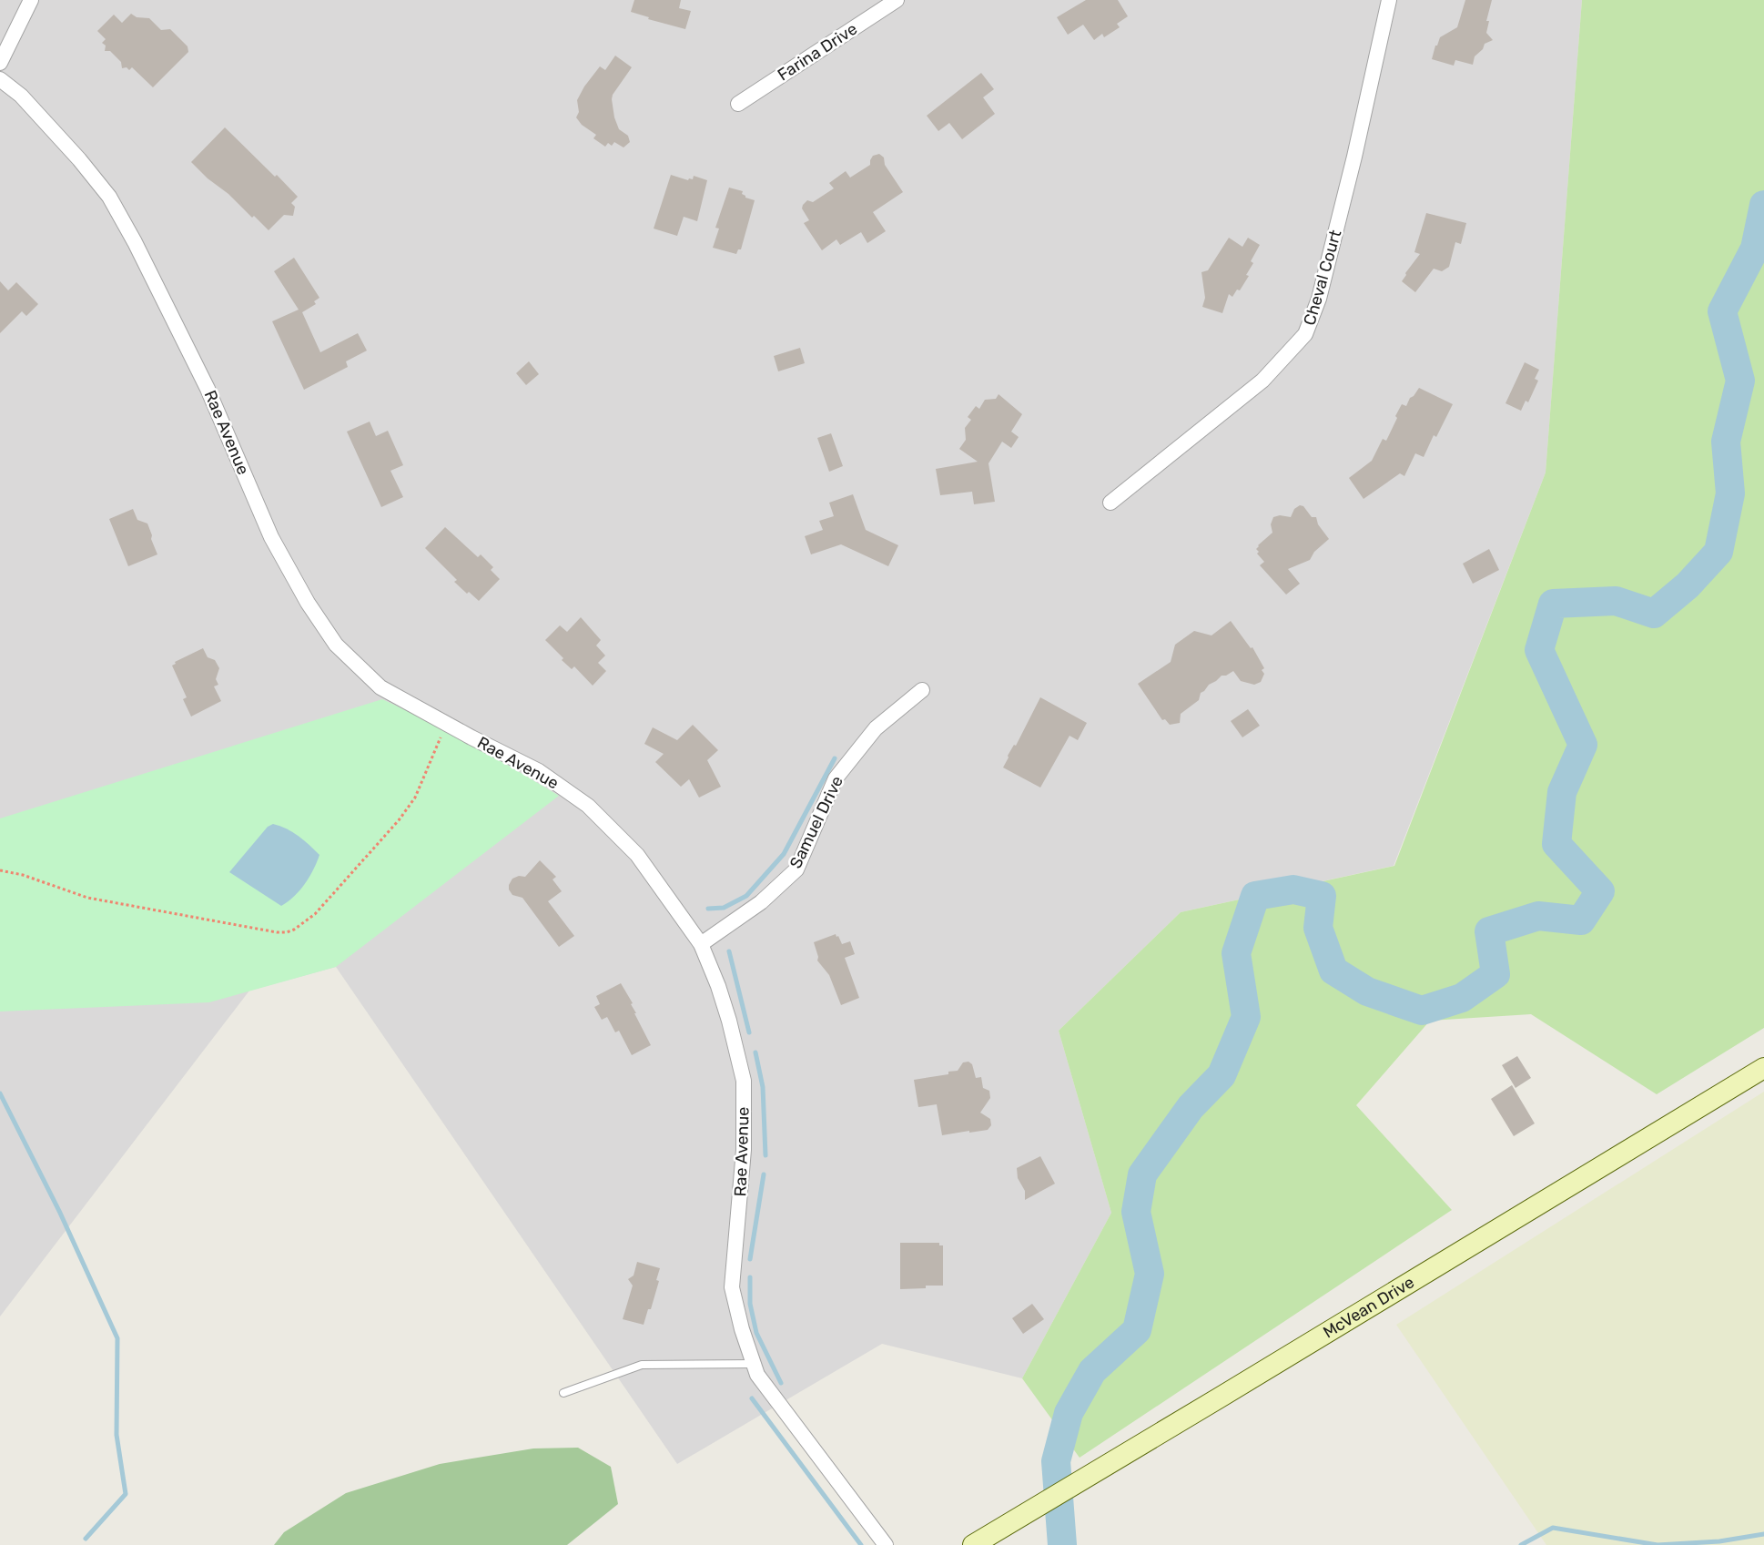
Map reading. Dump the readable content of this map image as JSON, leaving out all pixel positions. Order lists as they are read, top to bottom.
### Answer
{
  "streets": {
    "main road": ["McVean Drive"],
    "street": [
      "Farina Drive",
      "Cheval Court",
      "Rae Avenue",
      "Samuel Drive"
    ]
  },
  "crossings": [
    ["Rae Avenue", "Samuel Drive"]
  ]
}
